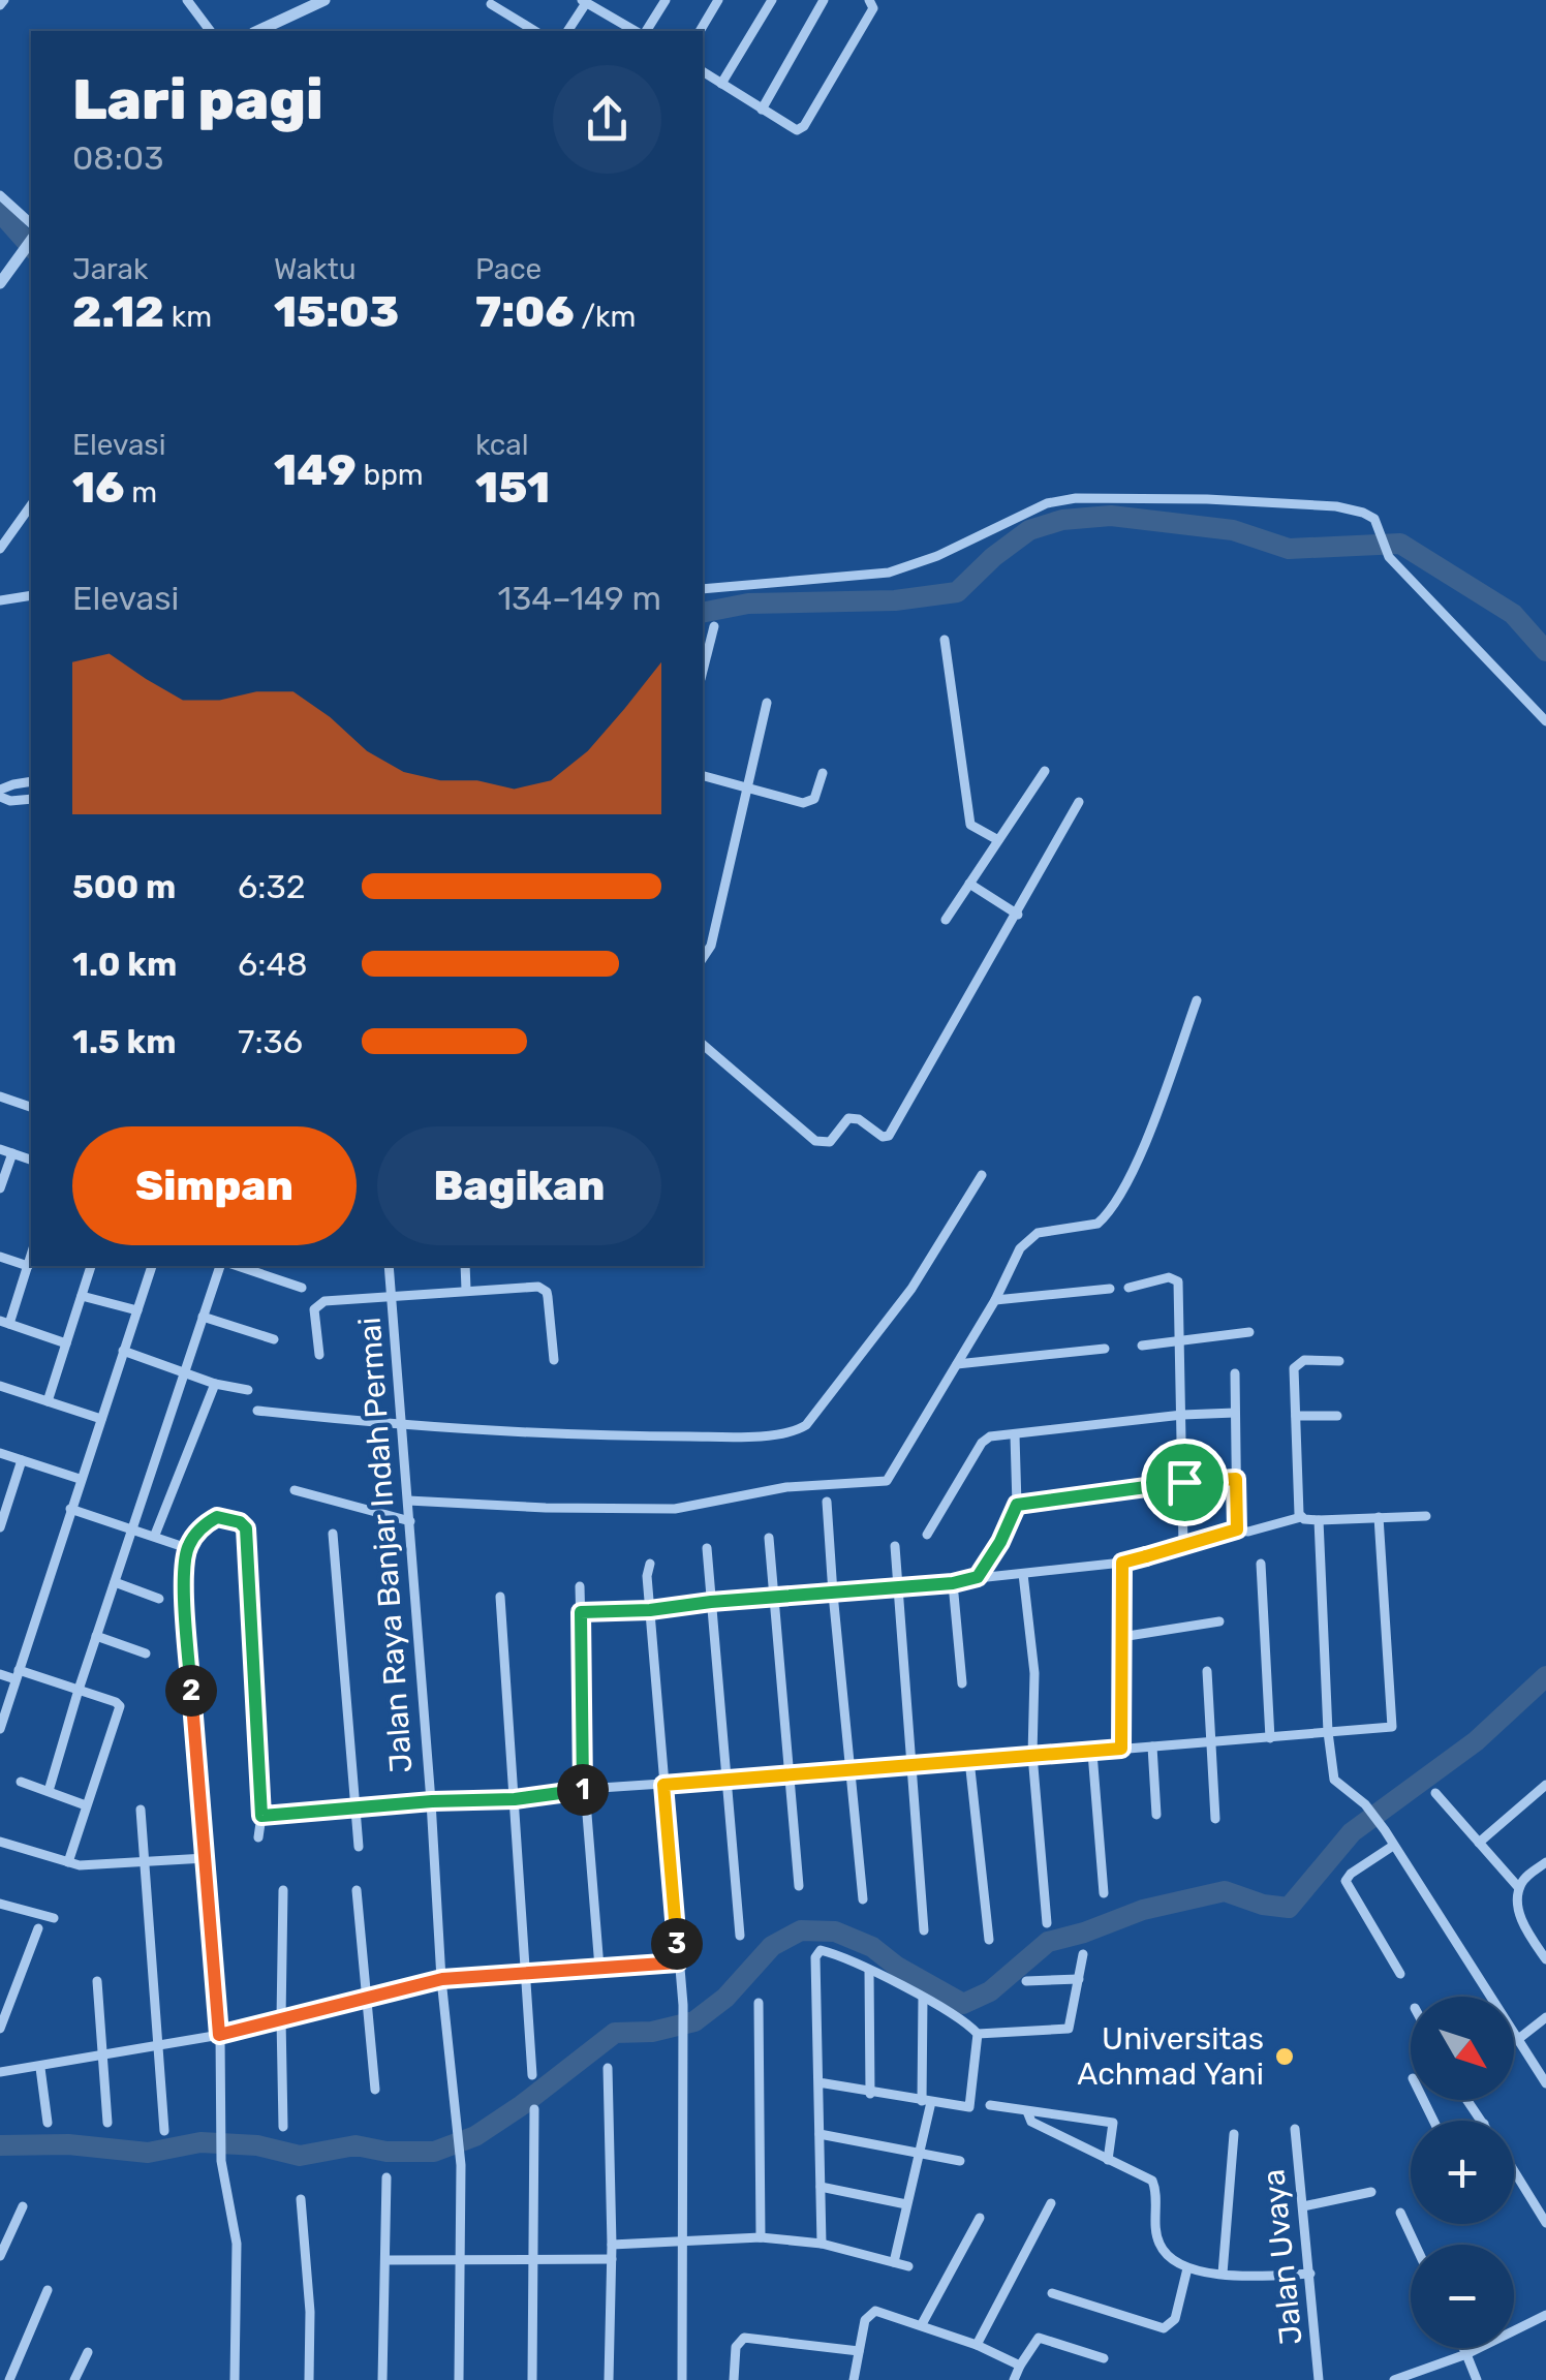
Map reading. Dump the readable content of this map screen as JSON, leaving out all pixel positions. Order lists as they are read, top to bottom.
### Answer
{
  "streets": {
    "street": ["Jalan Raya Banjar Indah Permai", "Jalan Uvaya"]
  },
  "places": ["Universitas Achmad Yani"],
  "north": "bottom right",
  "page": {
    "heading": ["Lari pagi", "08:03"],
    "stats": [
      ["Jarak", "2.12 km"],
      ["Waktu", "15:03"],
      ["Pace", "7:06 /km"],
      ["Elevasi", "16 m"],
      ["149 bpm"],
      ["kcal", "151"]
    ],
    "chart": ["Elevasi", "134–149 m"],
    "list": [
      {
        "name": "500 m",
        "note": "6:32"
      },
      {
        "name": "1.0 km",
        "note": "6:48"
      },
      {
        "name": "1.5 km",
        "note": "7:36"
      }
    ],
    "buttons": ["Simpan", "Bagikan"],
    "pins": ["2", "1", "3"],
    "map_buttons": ["+", "−"]
  }
}
